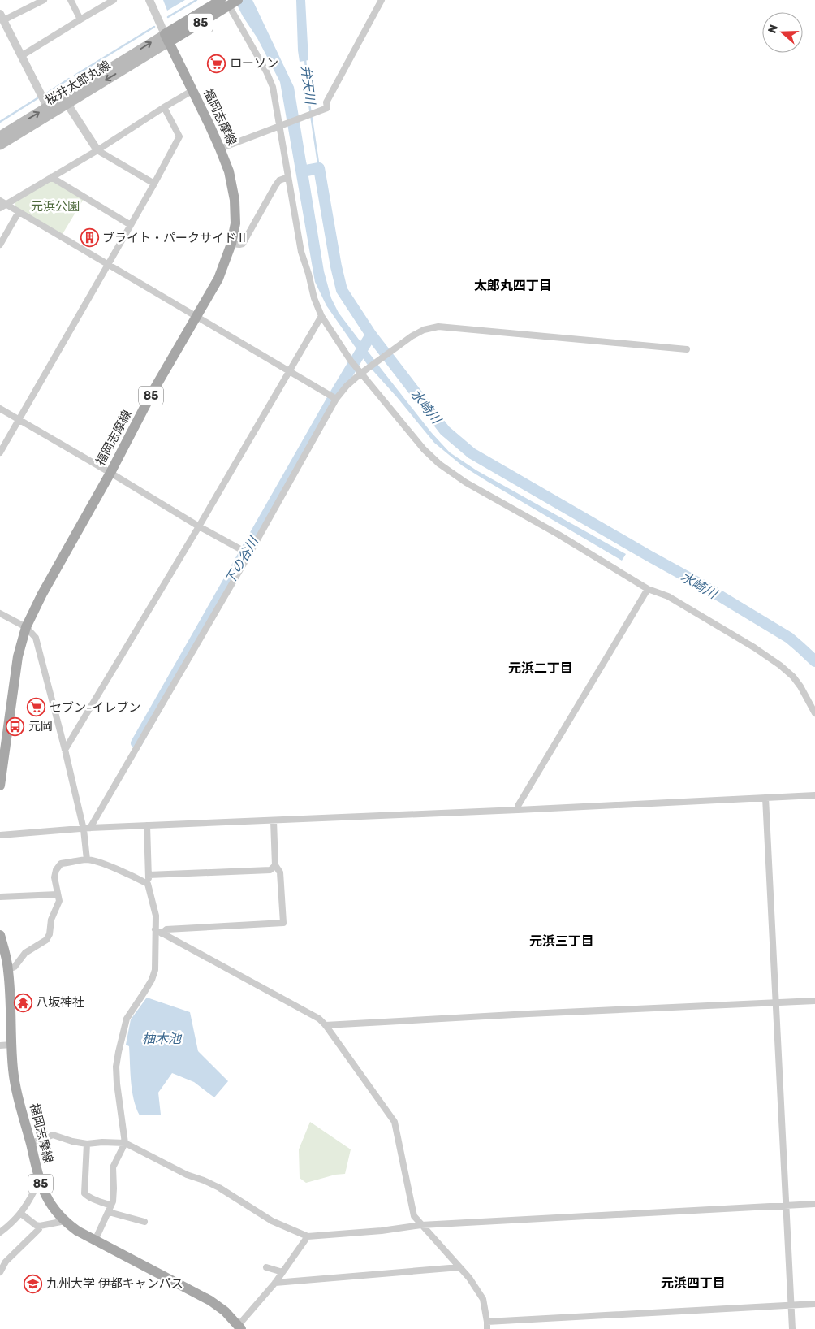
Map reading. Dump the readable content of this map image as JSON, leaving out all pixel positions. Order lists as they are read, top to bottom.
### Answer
{
  "streets": {
    "main road": ["85", "桜井太郎丸線", "福岡志摩線"]
  },
  "crossings": [
    ["85", "桜井太郎丸線"],
    ["85", "福岡志摩線"],
    ["桜井太郎丸線", "福岡志摩線"]
  ],
  "districts": [
    "太郎丸四丁目",
    "元浜二丁目",
    "元浜三丁目",
    "元浜四丁目"
  ],
  "water": [
    "弁天川",
    "水崎川",
    "下の谷川",
    "柚木池"
  ],
  "parks": ["元浜公園"],
  "places": {
    "supermarket": ["ローソン", "セブン-イレブン"],
    "building": ["ブライト・パークサイドⅡ"],
    "bus stop": ["元岡"],
    "temple": ["八坂神社"],
    "school or university": ["九州大学 伊都キャンパス"]
  },
  "north": "left"
}
